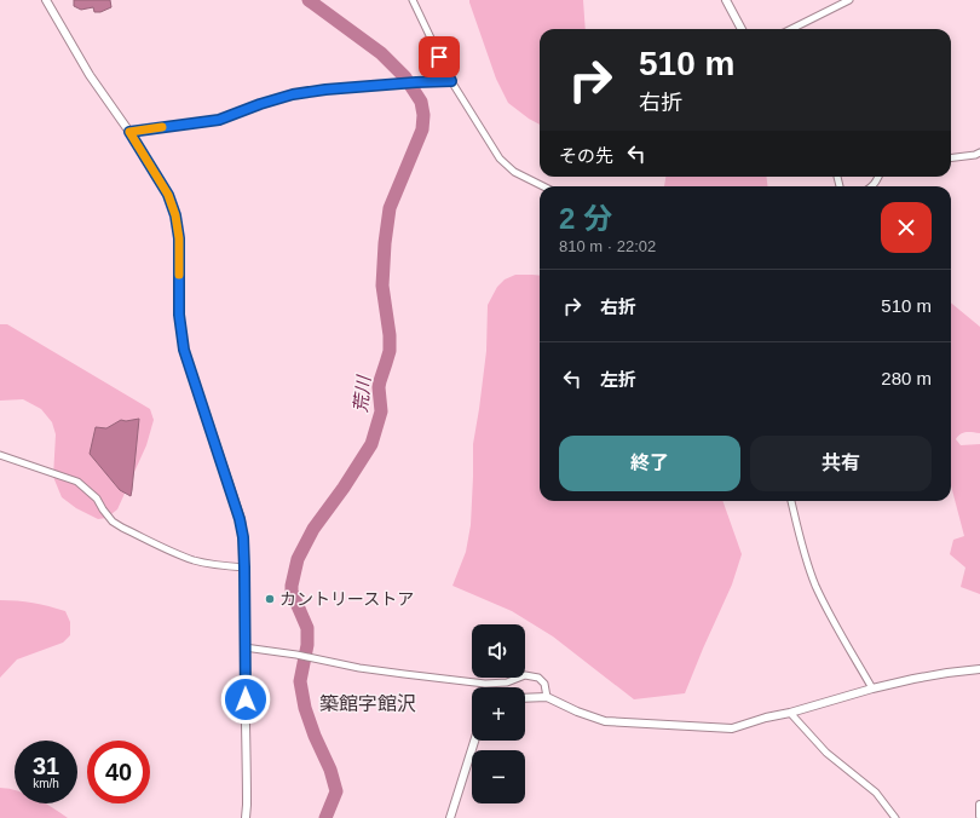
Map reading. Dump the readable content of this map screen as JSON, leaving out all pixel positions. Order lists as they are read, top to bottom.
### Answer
{
  "districts": ["築館字館沢"],
  "water": ["荒川"],
  "places": ["カントリーストア"],
  "page": {
    "turn": ["510 m", "右折"],
    "then": "その先",
    "heading": ["2 分", "810 m · 22:02"],
    "list": [
      {
        "name": "右折",
        "value": "510 m"
      },
      {
        "name": "左折",
        "value": "280 m"
      }
    ],
    "buttons": ["終了", "共有"],
    "map_buttons": ["+", "−"],
    "speed": "31 km/h",
    "limit": "40"
  }
}
